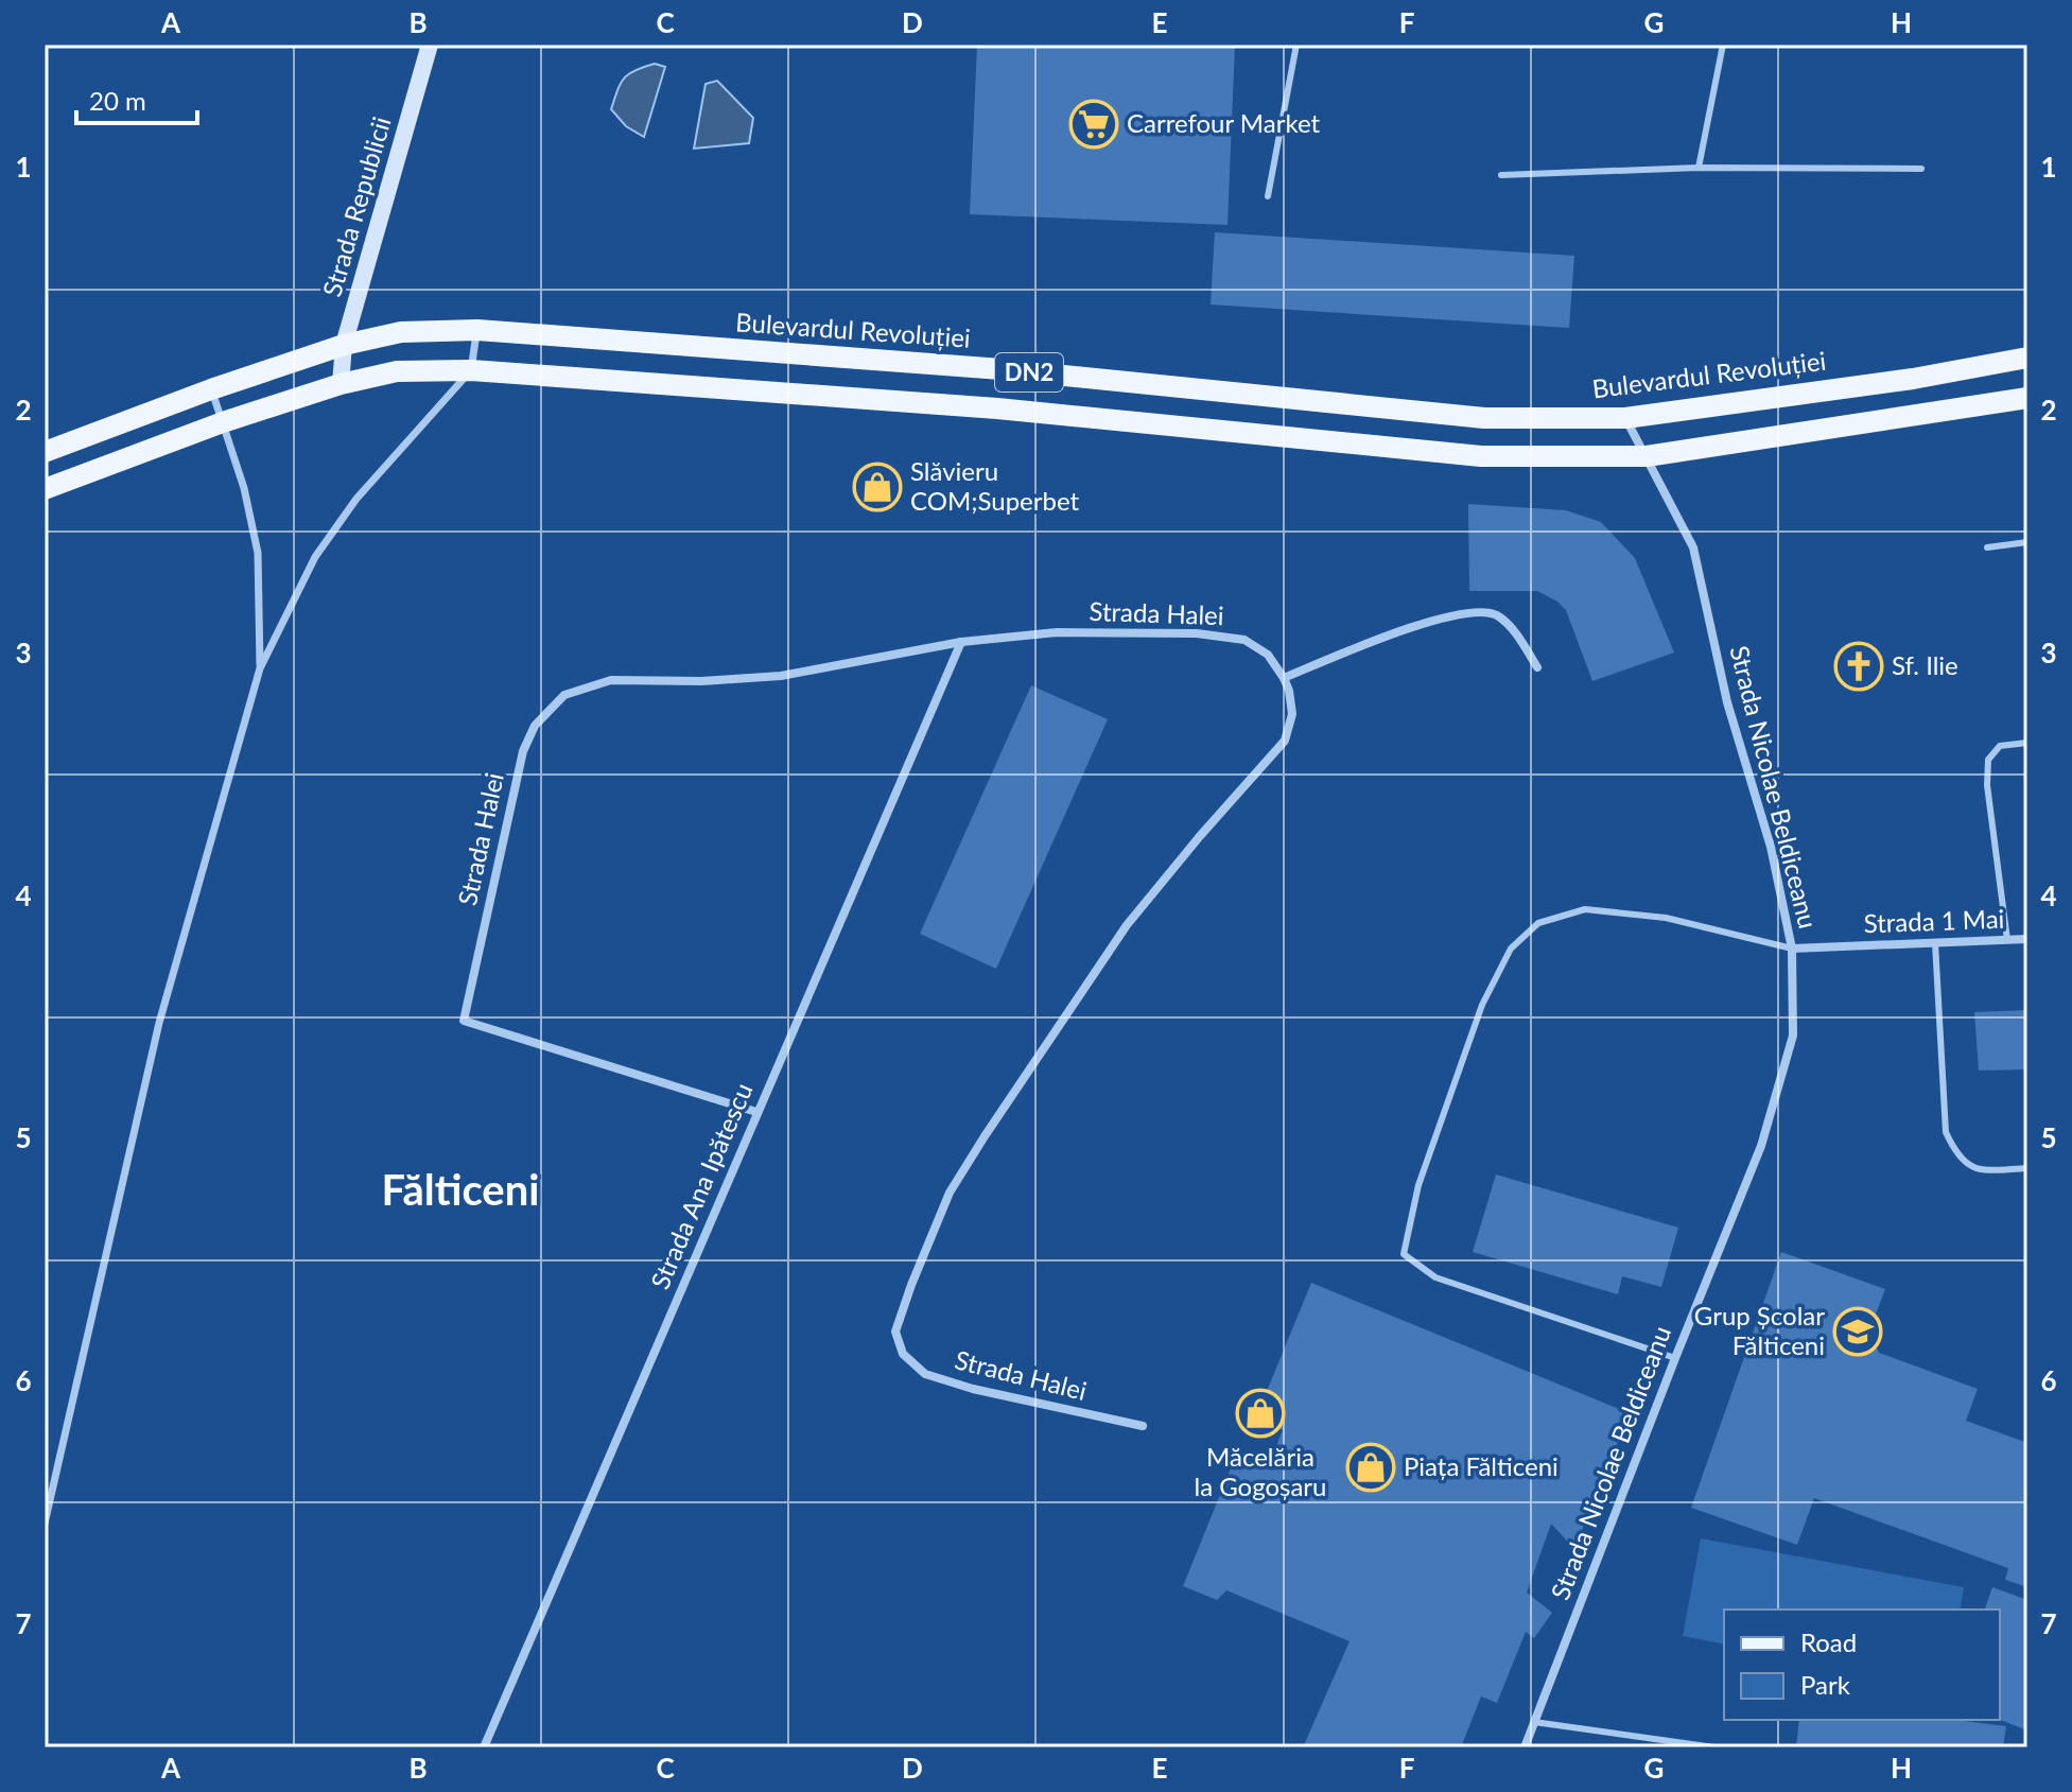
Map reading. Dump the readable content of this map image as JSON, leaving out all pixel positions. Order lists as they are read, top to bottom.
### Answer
{
  "streets": {
    "main road": ["Strada Republicii", "Bulevardul Revoluției", "DN2"],
    "street": [
      "Strada Halei",
      "Strada Nicolae Beldiceanu",
      "Strada 1 Mai",
      "Strada Ana Ipătescu"
    ]
  },
  "crossings": [
    ["Strada Republicii", "Bulevardul Revoluției"],
    ["Strada Republicii", "DN2"],
    ["Bulevardul Revoluției", "Strada Nicolae Beldiceanu"],
    ["DN2", "Strada Nicolae Beldiceanu"],
    ["Strada Halei", "Strada Ana Ipătescu"],
    ["Strada Nicolae Beldiceanu", "Strada 1 Mai"]
  ],
  "districts": ["Fălticeni"],
  "places": {
    "supermarket": ["Carrefour Market"],
    "shop": ["Slăvieru COM;Superbet", "Măcelăria la Gogoșaru", "Piața Fălticeni"],
    "church": ["Sf. Ilie"],
    "school or university": ["Grup Școlar Fălticeni"]
  },
  "legend": ["Road", "Park"],
  "scale_bar": "20 m",
  "grid": {
    "columns": [
      "A",
      "B",
      "C",
      "D",
      "E",
      "F",
      "G",
      "H"
    ],
    "rows": [
      "1",
      "2",
      "3",
      "4",
      "5",
      "6",
      "7"
    ]
  }
}
